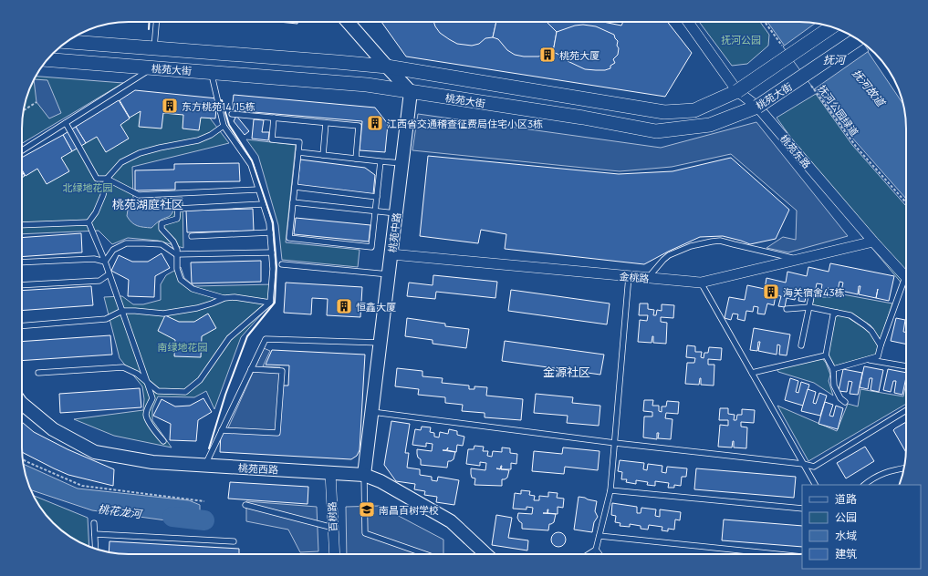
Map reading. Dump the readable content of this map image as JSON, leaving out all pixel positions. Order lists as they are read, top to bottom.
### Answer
{
  "streets": {
    "main road": ["桃苑大街"],
    "street": [
      "桃苑东路",
      "桃苑中路",
      "金桃路",
      "桃苑西路",
      "百树路"
    ],
    "path": ["抚河公园绿道"]
  },
  "crossings": [
    ["桃苑大街", "桃苑东路"],
    ["桃苑大街", "桃苑中路"],
    ["桃苑东路", "金桃路"],
    ["桃苑中路", "金桃路"],
    ["桃苑中路", "桃苑西路"],
    ["桃苑西路", "百树路"]
  ],
  "districts": ["桃苑湖庭社区", "金源社区"],
  "water": ["抚河", "抚河故道", "桃花龙河"],
  "parks": ["抚河公园", "北绿地花园", "南绿地花园"],
  "places": {
    "building": [
      "桃苑大厦",
      "东方桃苑14/15栋",
      "江西省交通稽查征费局住宅小区3栋",
      "海关宿舍43栋",
      "恒鑫大厦"
    ],
    "school or university": ["南昌百树学校"]
  },
  "legend": [
    "道路",
    "公园",
    "水域",
    "建筑"
  ]
}
